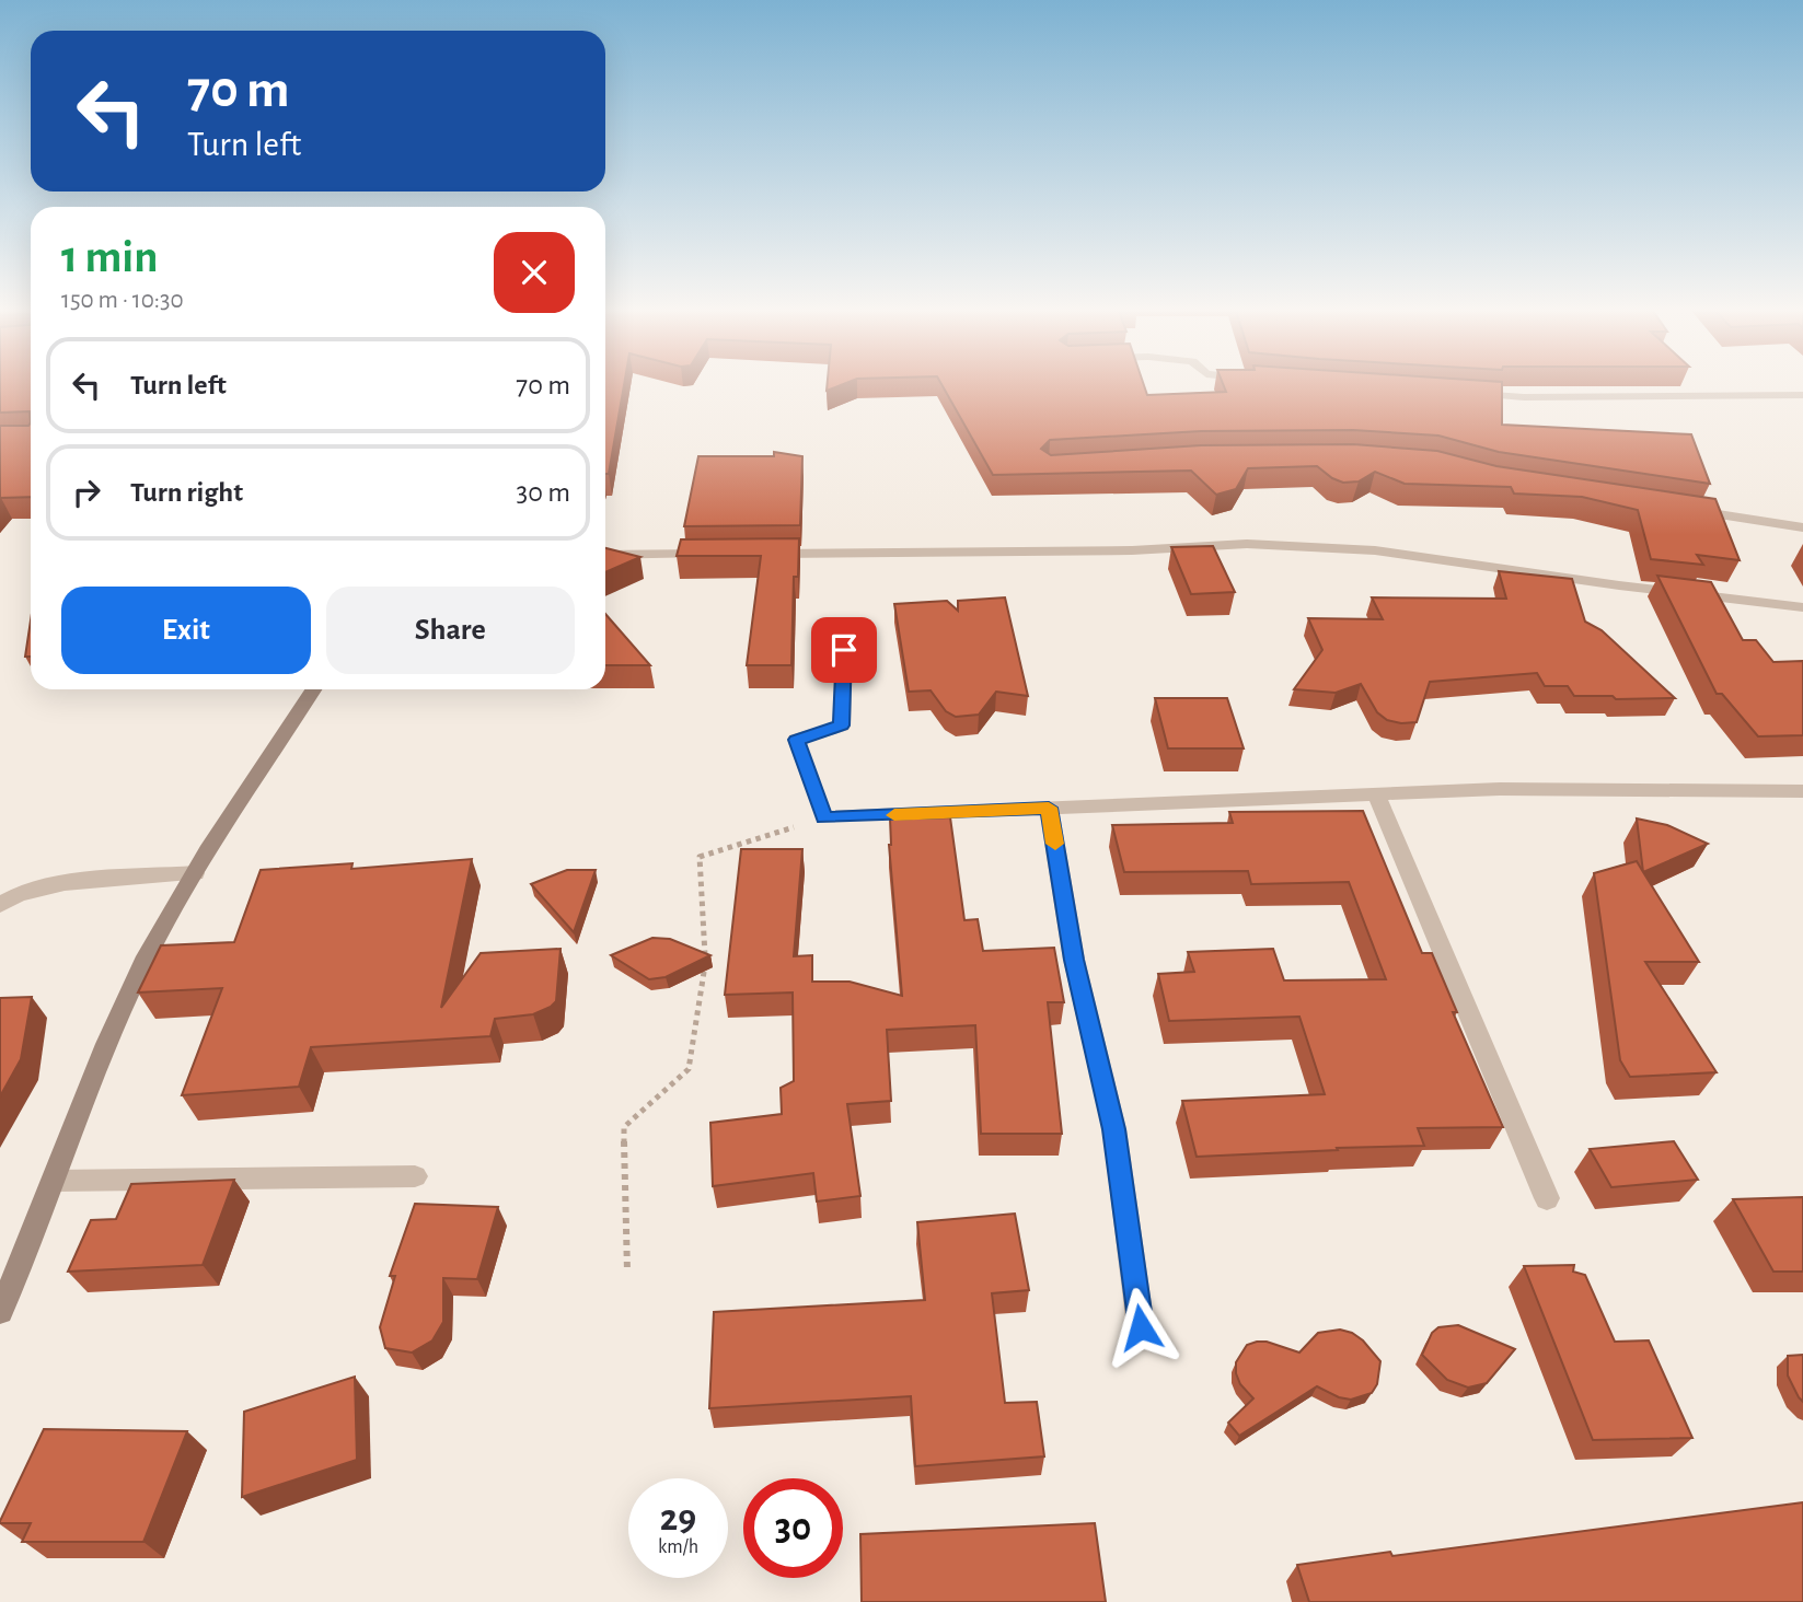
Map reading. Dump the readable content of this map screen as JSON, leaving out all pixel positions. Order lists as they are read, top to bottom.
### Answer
{
  "page": {
    "turn": ["70 m", "Turn left"],
    "heading": ["1 min", "150 m · 10:30"],
    "list": [
      {
        "name": "Turn left",
        "value": "70 m"
      },
      {
        "name": "Turn right",
        "value": "30 m"
      }
    ],
    "buttons": ["Exit", "Share"],
    "speed": "29 km/h",
    "limit": "30"
  }
}
